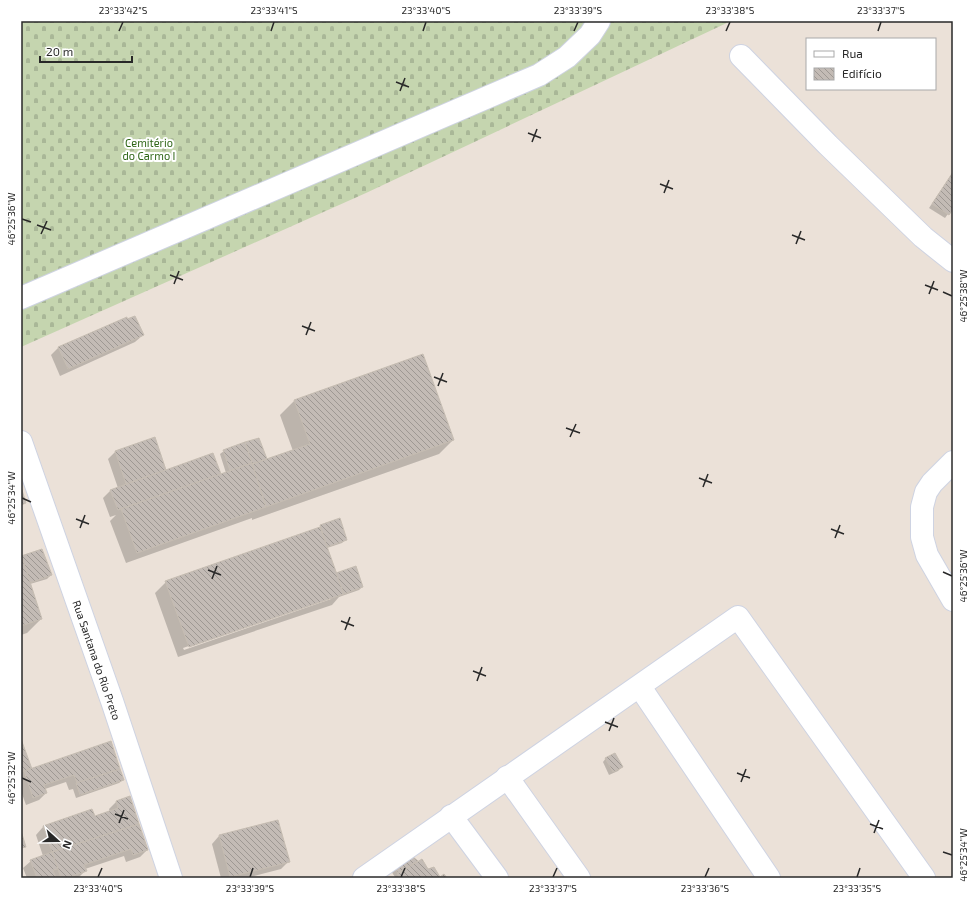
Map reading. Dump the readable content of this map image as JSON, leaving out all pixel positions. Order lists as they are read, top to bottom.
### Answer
{
  "streets": {
    "street": ["Rua Santana do Rio Preto"]
  },
  "parks": ["Cemitério do Carmo I"],
  "legend": ["Rua", "Edifício"],
  "scale_bar": "20 m",
  "north": "right",
  "coordinates": [
    "23°33'42\"S",
    "23°33'41\"S",
    "23°33'40\"S",
    "23°33'39\"S",
    "23°33'38\"S",
    "23°33'37\"S",
    "46°25'36\"W",
    "46°25'38\"W",
    "46°25'34\"W",
    "46°25'32\"W",
    "23°33'36\"S",
    "23°33'35\"S"
  ]
}
